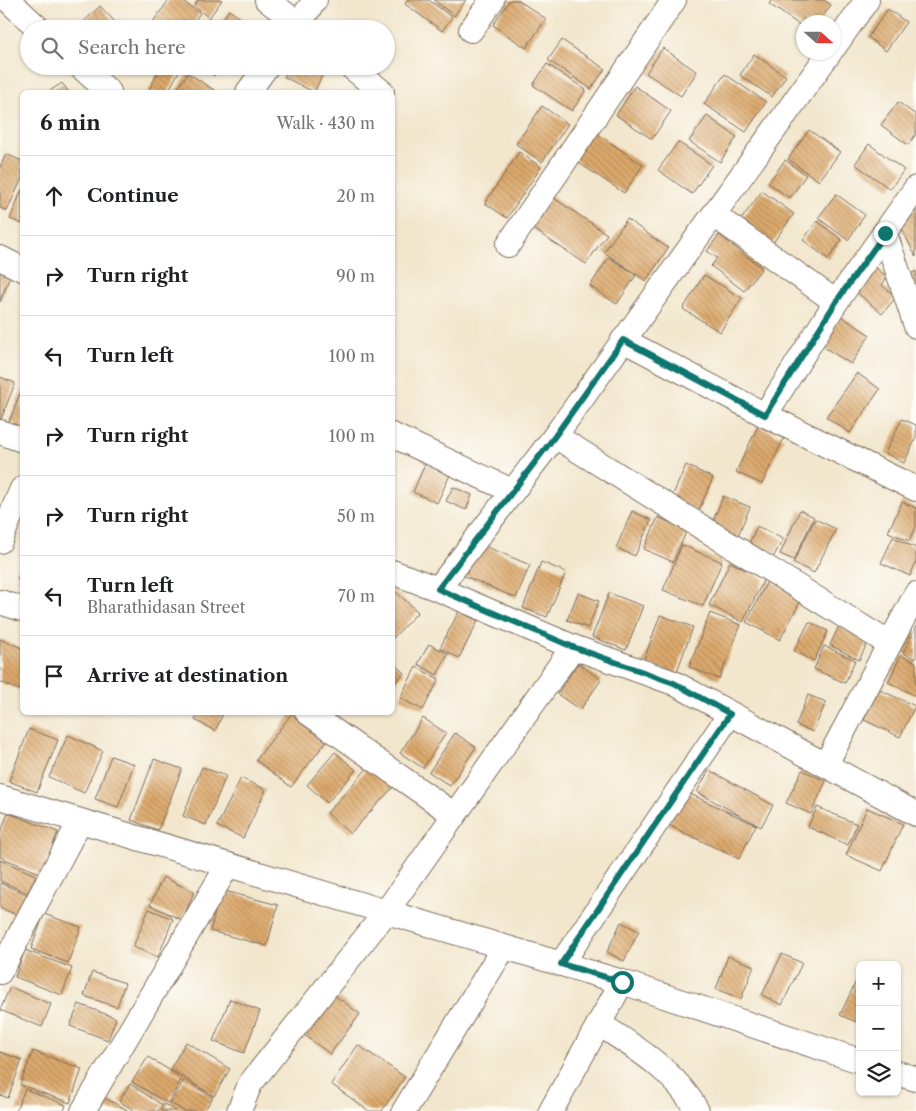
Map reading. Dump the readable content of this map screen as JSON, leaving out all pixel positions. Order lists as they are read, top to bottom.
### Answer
{
  "north": "right",
  "page": {
    "search": "Search here",
    "heading": ["6 min", "Walk · 430 m"],
    "list": [
      ["Continue", "20 m"],
      ["Turn right", "90 m"],
      ["Turn left", "100 m"],
      ["Turn right", "100 m"],
      ["Turn right", "50 m"],
      ["Turn left", "Bharathidasan Street", "70 m"],
      "Arrive at destination"
    ],
    "map_buttons": ["+", "−"]
  }
}
